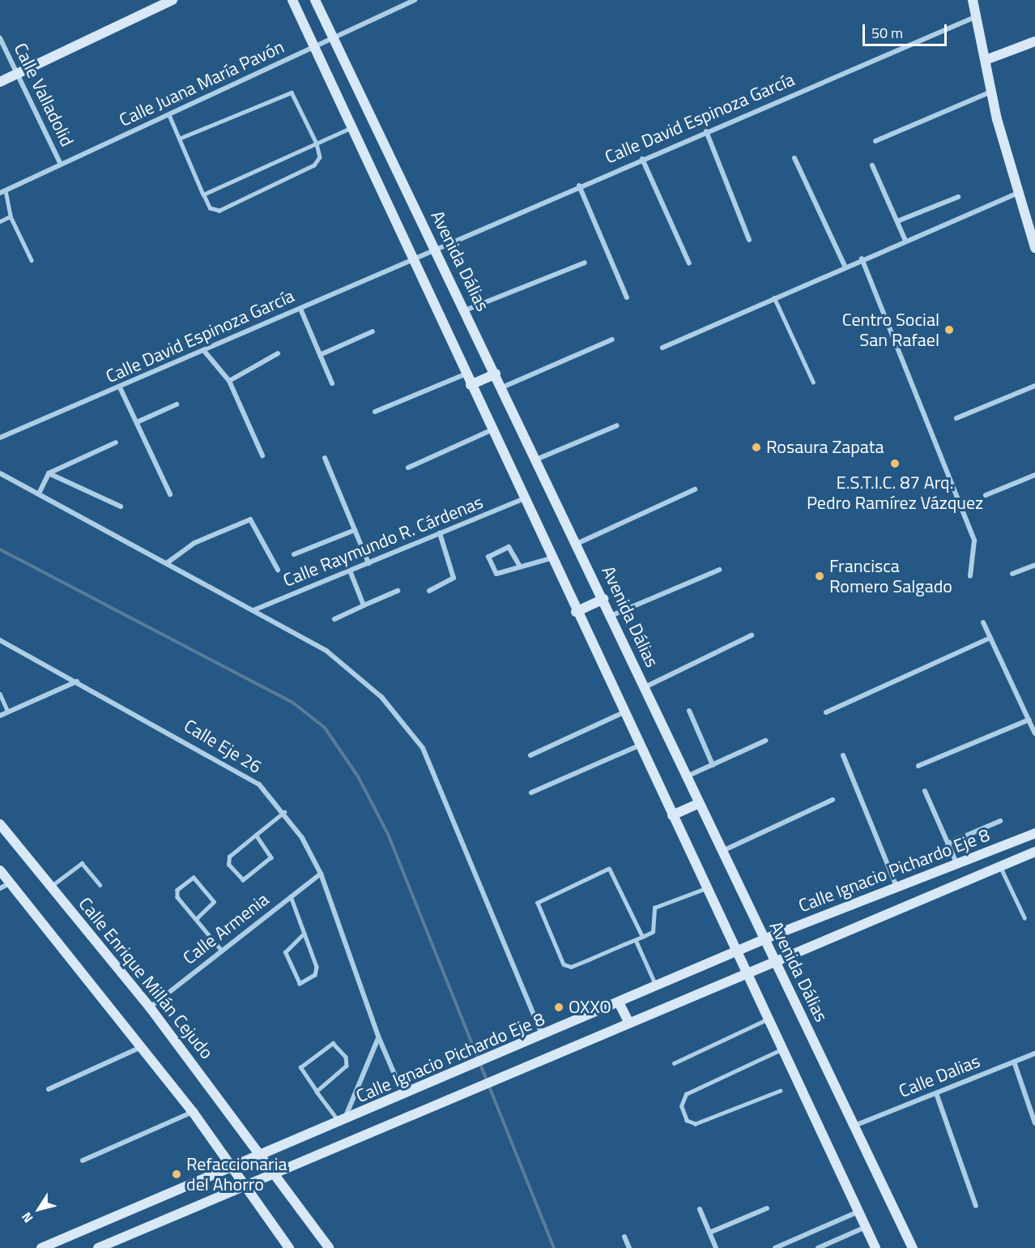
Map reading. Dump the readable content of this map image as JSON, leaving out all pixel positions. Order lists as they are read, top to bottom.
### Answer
{
  "streets": {
    "main road": ["Avenida Dálias", "Calle Ignacio Pichardo Eje 8", "Calle Enrique Millán Cejudo"],
    "street": [
      "Calle Juana María Pavón",
      "Calle Valladolid",
      "Calle David Espinoza García",
      "Calle Raymundo R. Cárdenas",
      "Calle Eje 26",
      "Calle Armenia",
      "Calle Dalias"
    ]
  },
  "crossings": [
    ["Calle Juana María Pavón", "Calle Valladolid"],
    ["Calle Juana María Pavón", "Avenida Dálias"],
    ["Calle David Espinoza García", "Avenida Dálias"],
    ["Avenida Dálias", "Calle Ignacio Pichardo Eje 8"],
    ["Avenida Dálias", "Calle Dalias"],
    ["Calle Eje 26", "Calle Ignacio Pichardo Eje 8"],
    ["Calle Eje 26", "Calle Armenia"],
    ["Calle Ignacio Pichardo Eje 8", "Calle Enrique Millán Cejudo"],
    ["Calle Armenia", "Calle Enrique Millán Cejudo"]
  ],
  "places": [
    "Centro Social San Rafael",
    "Rosaura Zapata",
    "E.S.T.I.C. 87 Arq. Pedro Ramírez Vázquez",
    "Francisca Romero Salgado",
    "OXXO",
    "Refaccionaria del Ahorro"
  ],
  "scale_bar": "50 m",
  "north": "bottom left"
}
